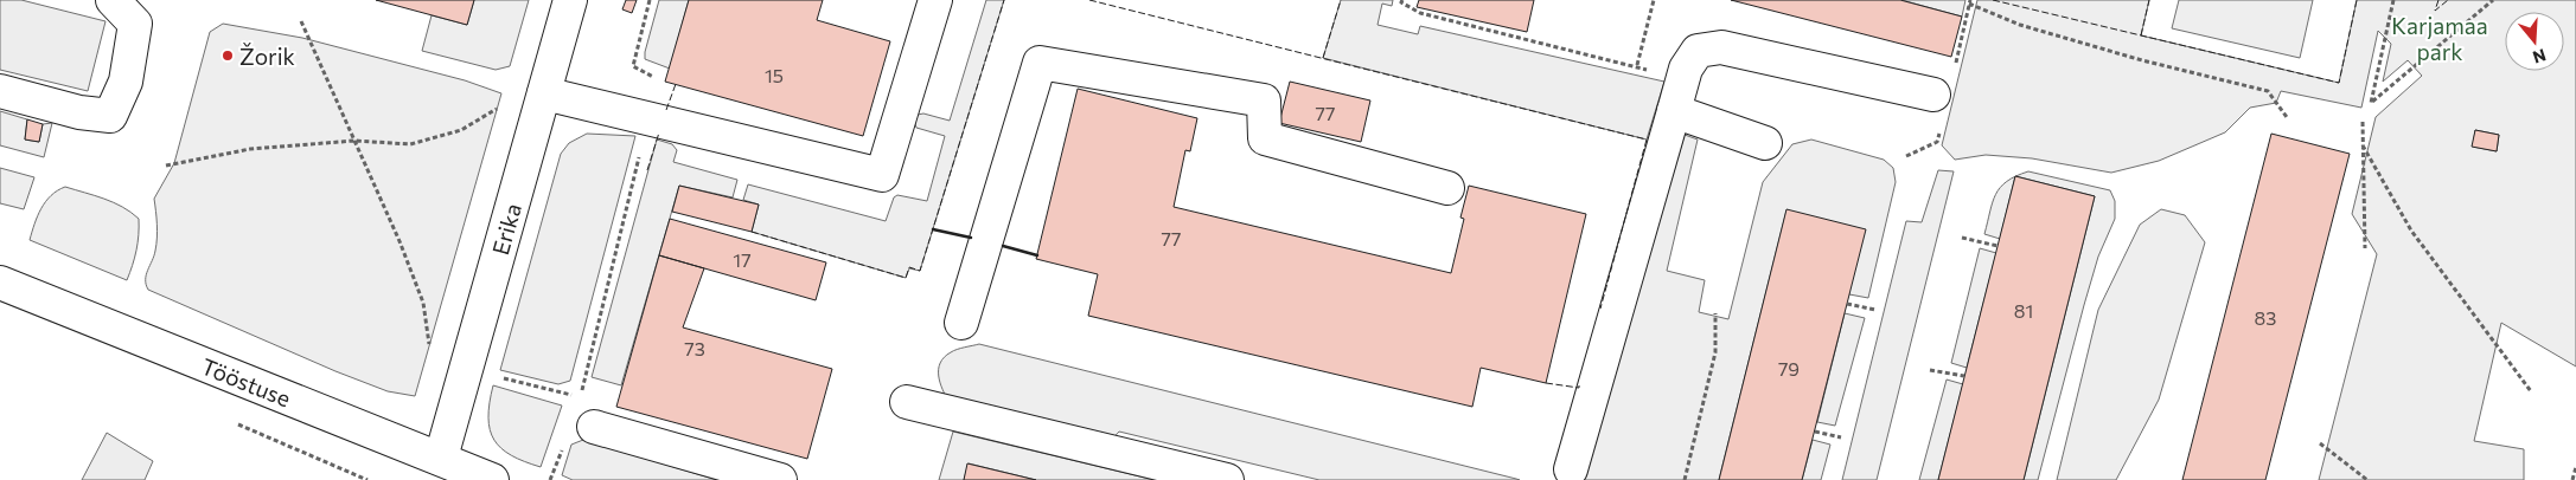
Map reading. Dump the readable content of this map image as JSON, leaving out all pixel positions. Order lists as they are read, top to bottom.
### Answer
{
  "streets": {
    "street": ["Erika", "Tööstuse"]
  },
  "crossings": [
    ["Erika", "Tööstuse"]
  ],
  "parks": ["Karjamaa park"],
  "places": ["Žorik"],
  "house_numbers": [
    "15",
    "77",
    "77",
    "17",
    "81",
    "83",
    "73",
    "79"
  ],
  "north": "bottom"
}
